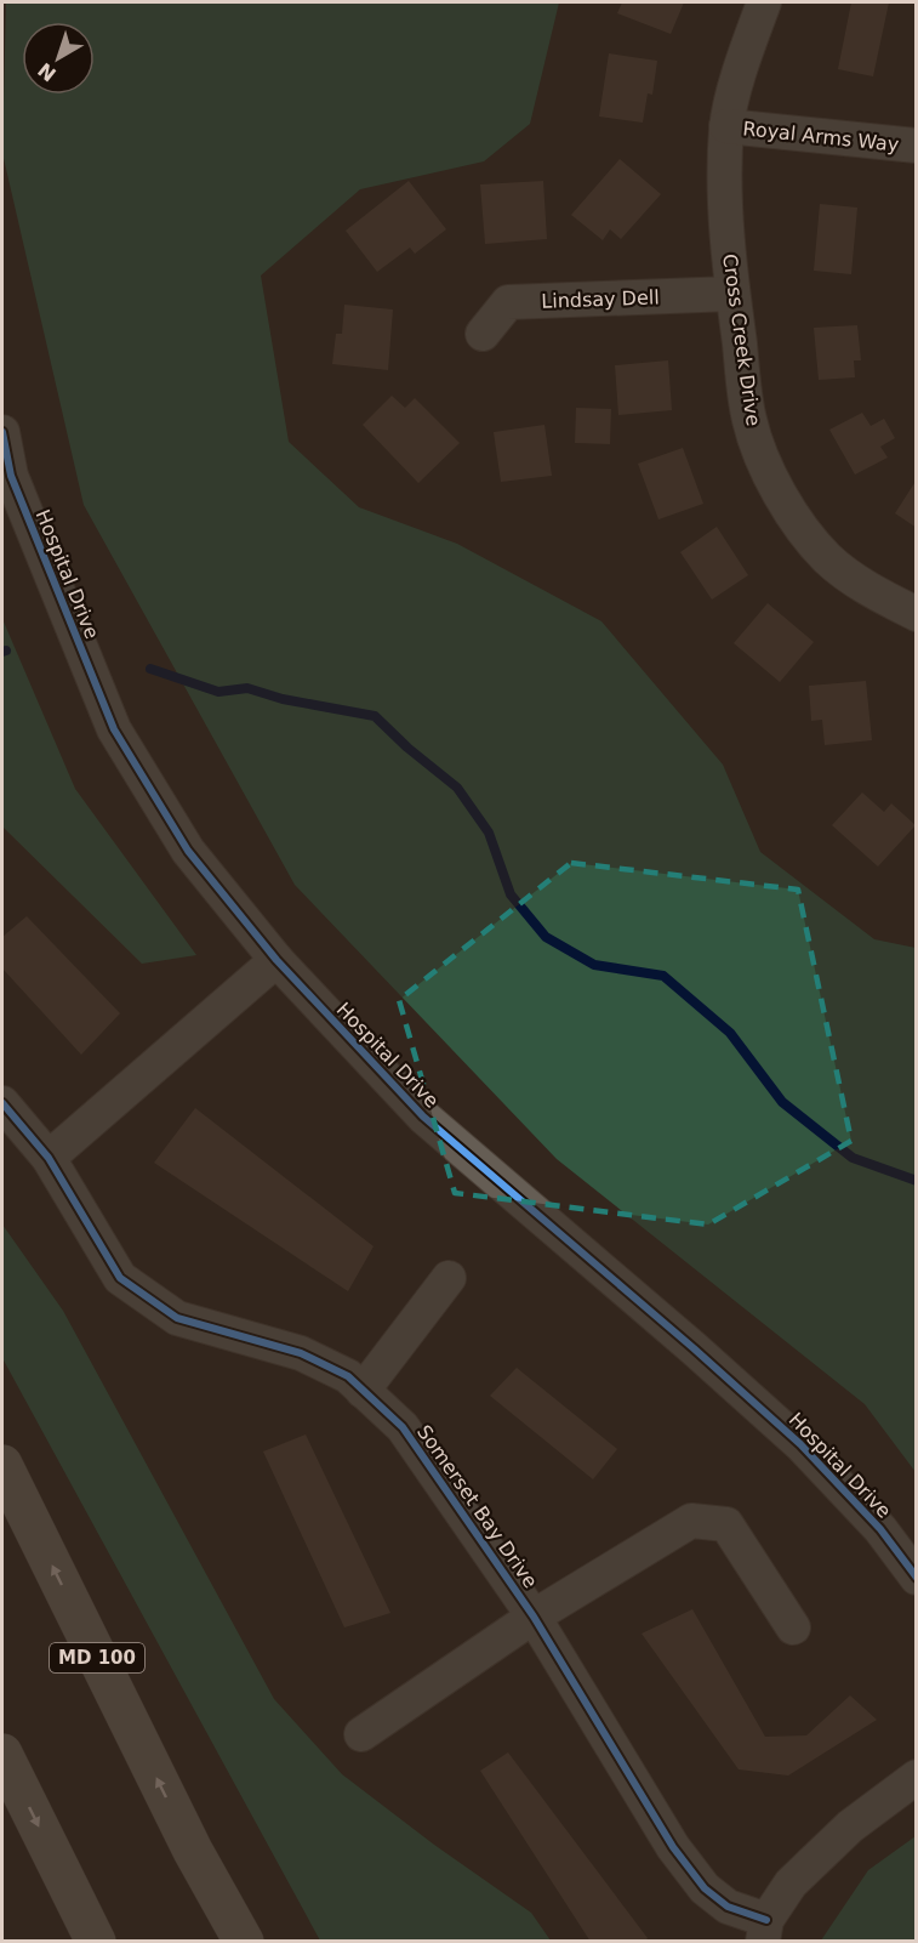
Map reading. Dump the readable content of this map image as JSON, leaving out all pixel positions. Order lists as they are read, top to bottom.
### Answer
{
  "streets": {
    "highway": ["MD 100"],
    "street": [
      "Royal Arms Way",
      "Lindsay Dell",
      "Cross Creek Drive",
      "Hospital Drive",
      "Somerset Bay Drive"
    ]
  },
  "crossings": [
    ["Royal Arms Way", "Cross Creek Drive"],
    ["Lindsay Dell", "Cross Creek Drive"]
  ],
  "north": "bottom left"
}
